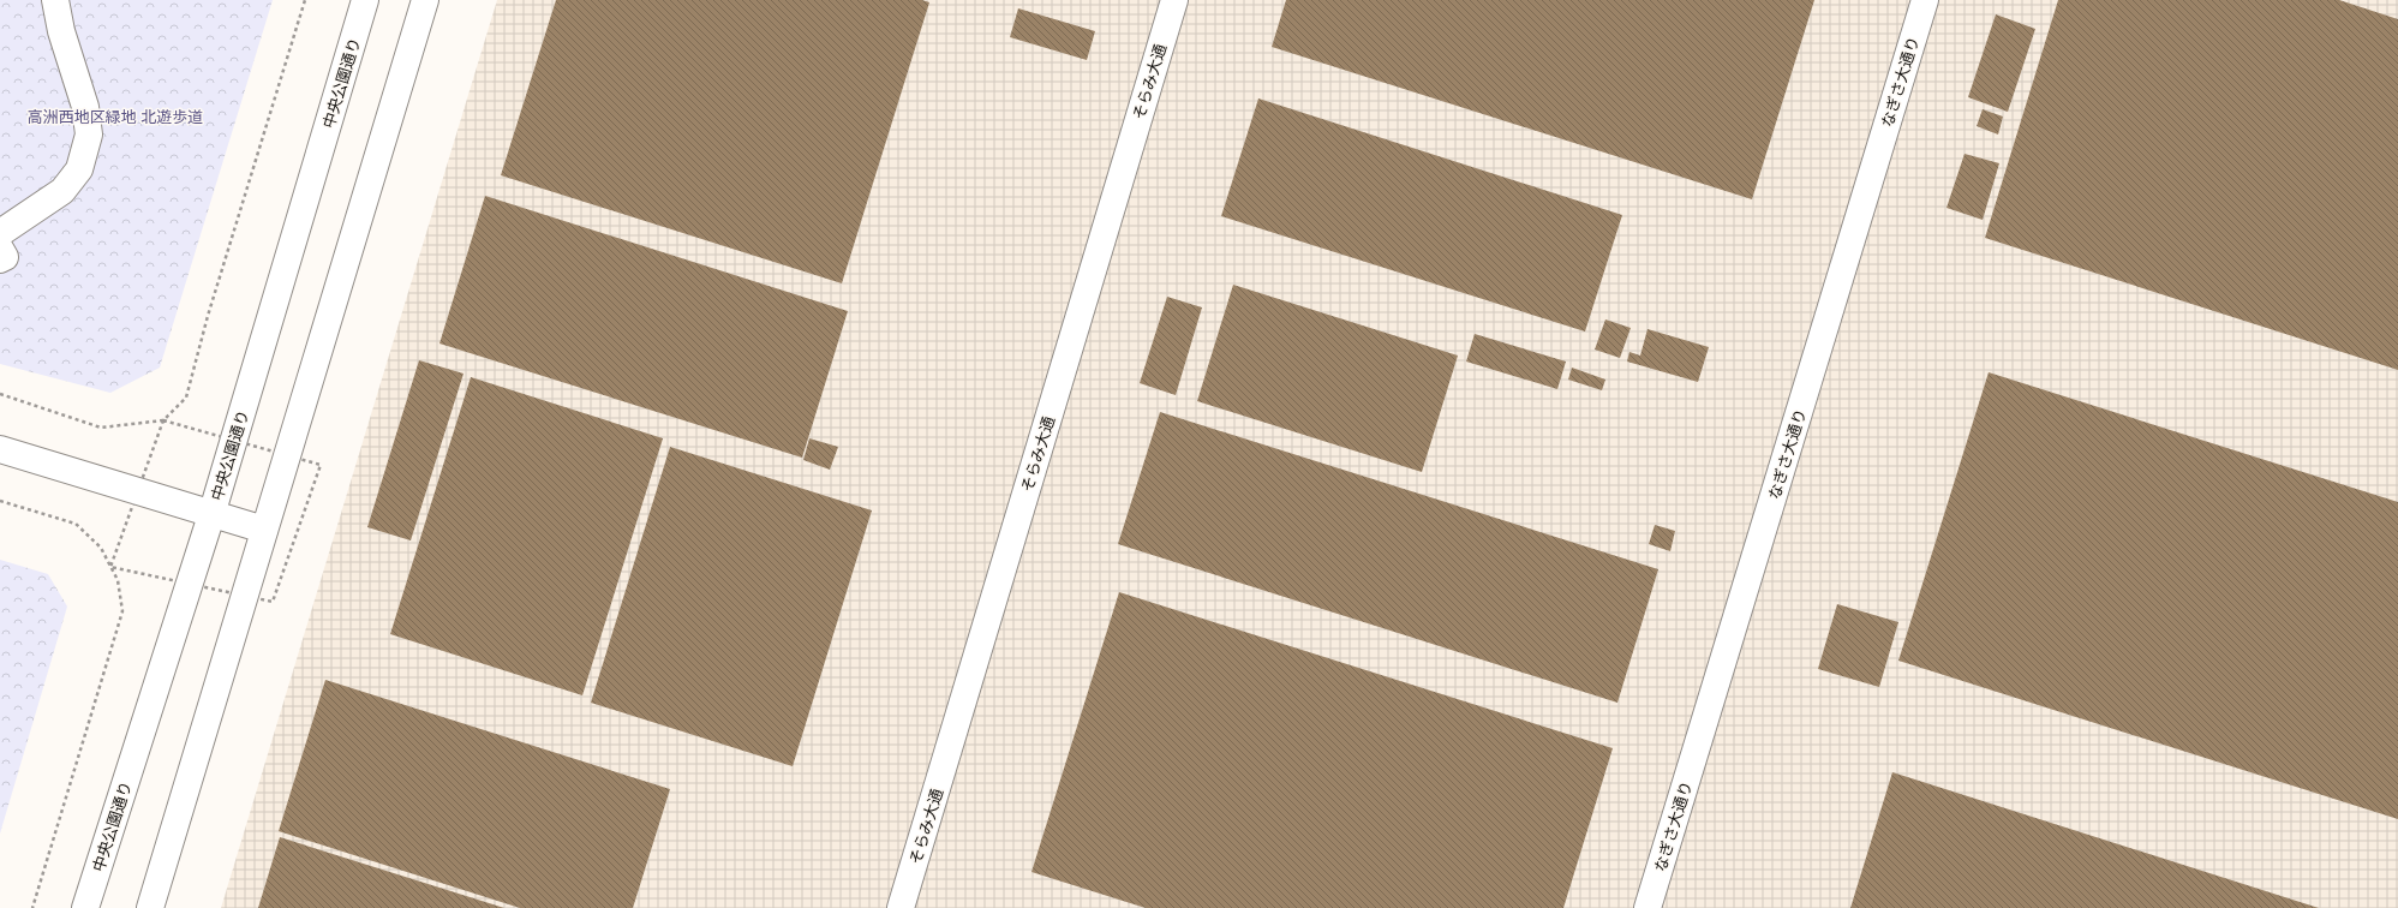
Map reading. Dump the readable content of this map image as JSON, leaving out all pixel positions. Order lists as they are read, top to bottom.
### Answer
{
  "streets": {
    "street": ["そらみ大通", "なぎさ大通り", "中央公園通り"]
  },
  "parks": ["高洲西地区緑地 北遊歩道"]
}
